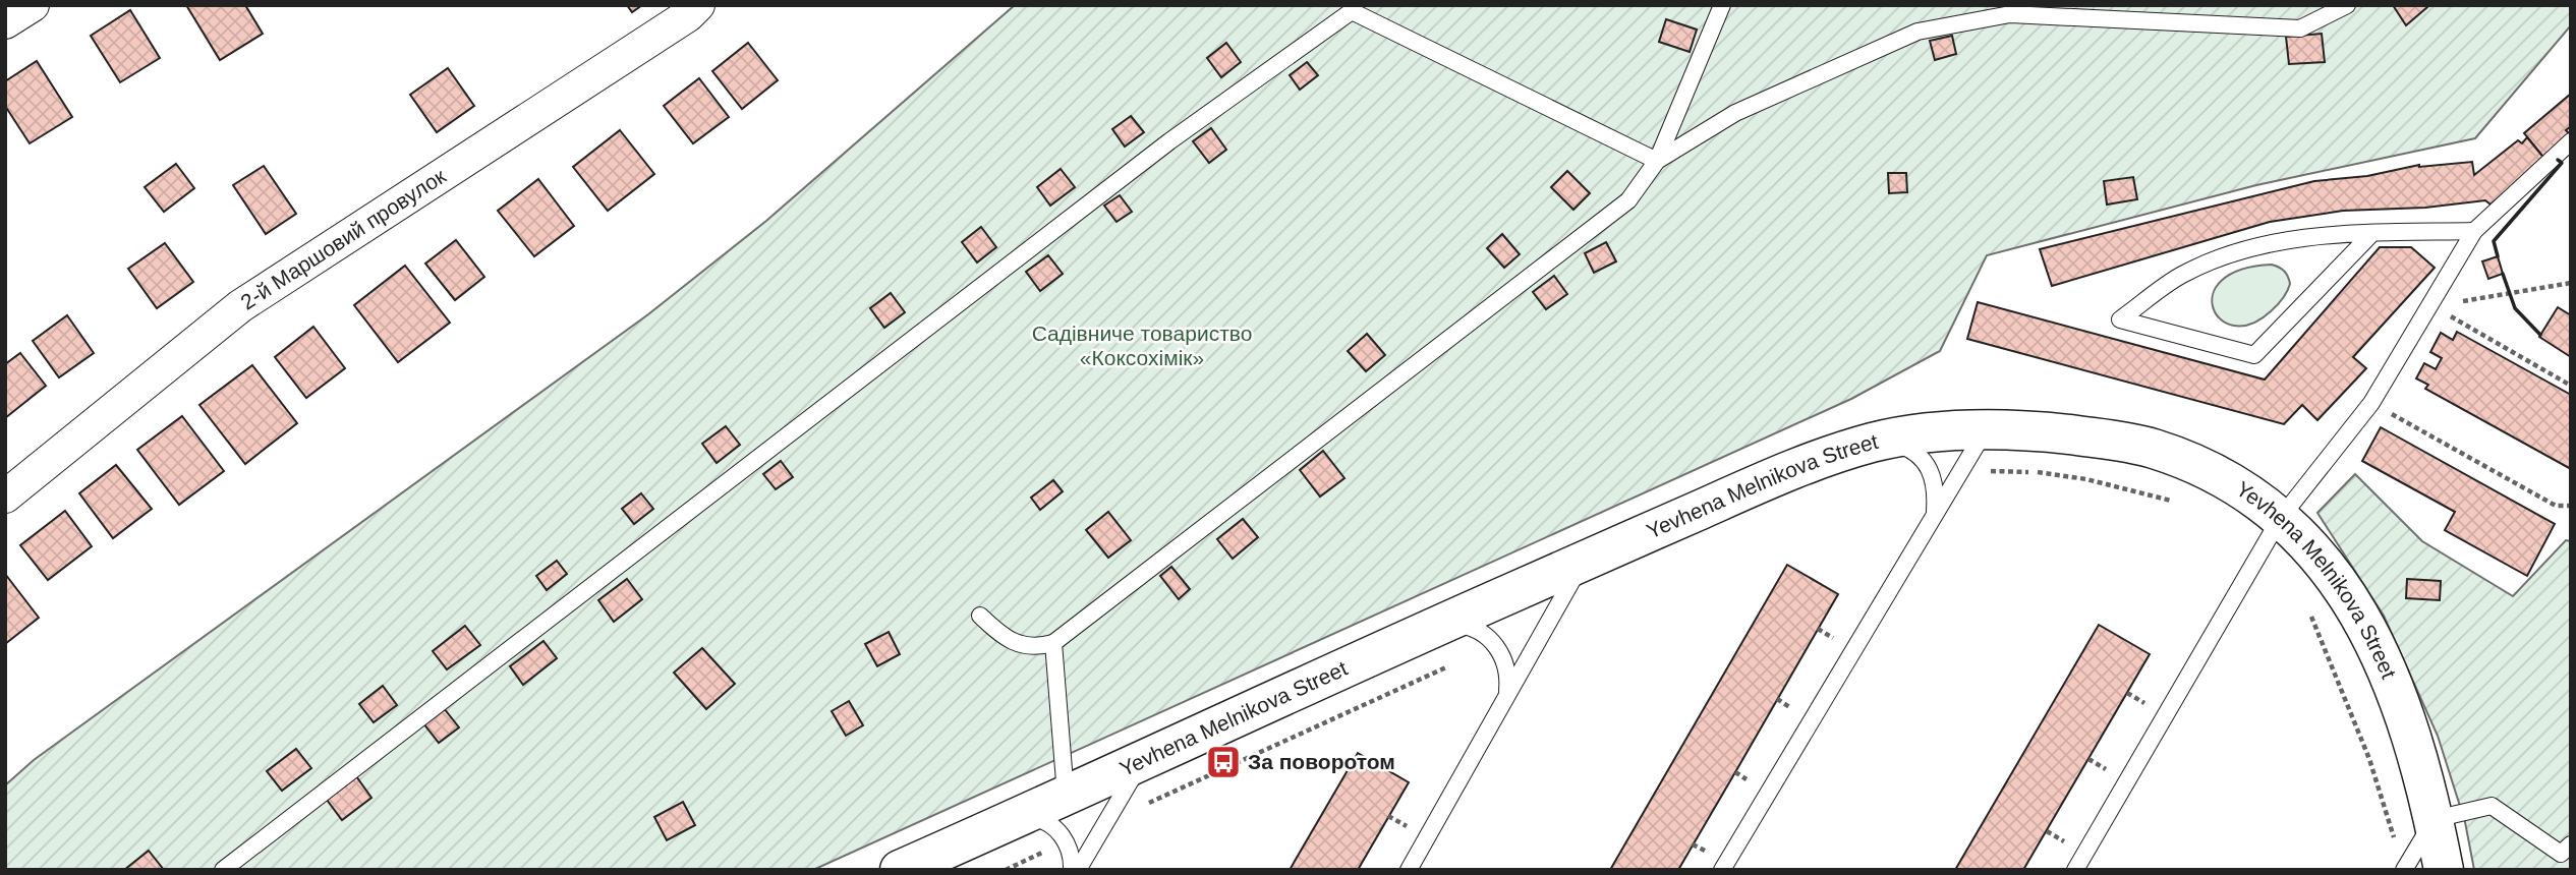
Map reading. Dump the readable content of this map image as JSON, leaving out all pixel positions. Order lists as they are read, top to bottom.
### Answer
{
  "streets": {
    "street": ["2-й Маршовий провулок", "Yevhena Melnikova Street"]
  },
  "parks": ["Садівниче товариство «Коксохімік»"],
  "places": {
    "bus stop": ["За поворотом"]
  }
}
